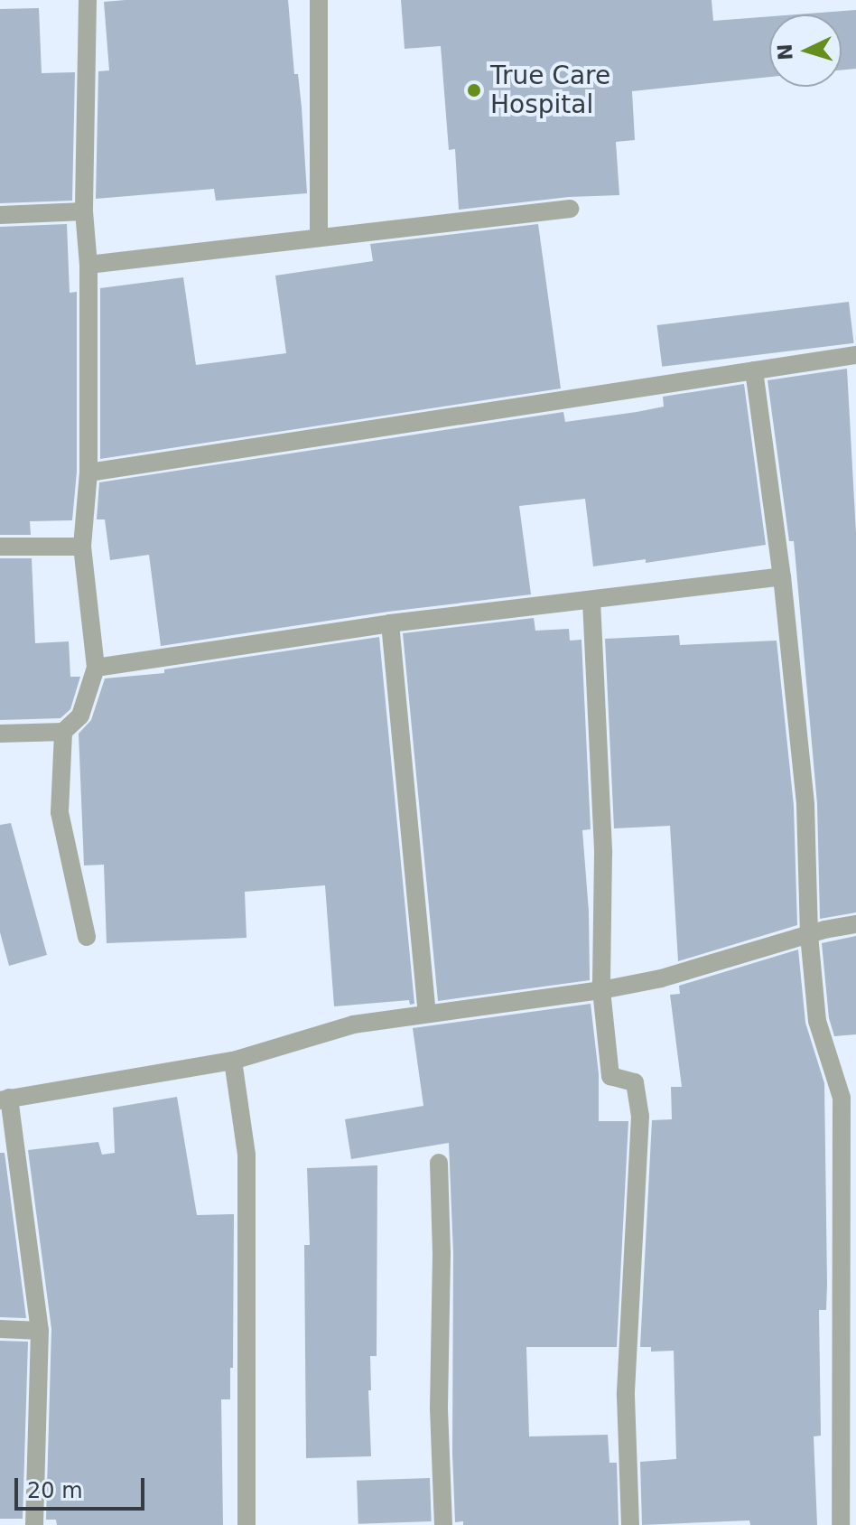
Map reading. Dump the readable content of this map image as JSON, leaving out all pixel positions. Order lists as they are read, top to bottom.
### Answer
{
  "places": ["True Care Hospital"],
  "scale_bar": "20 m",
  "north": "left"
}
